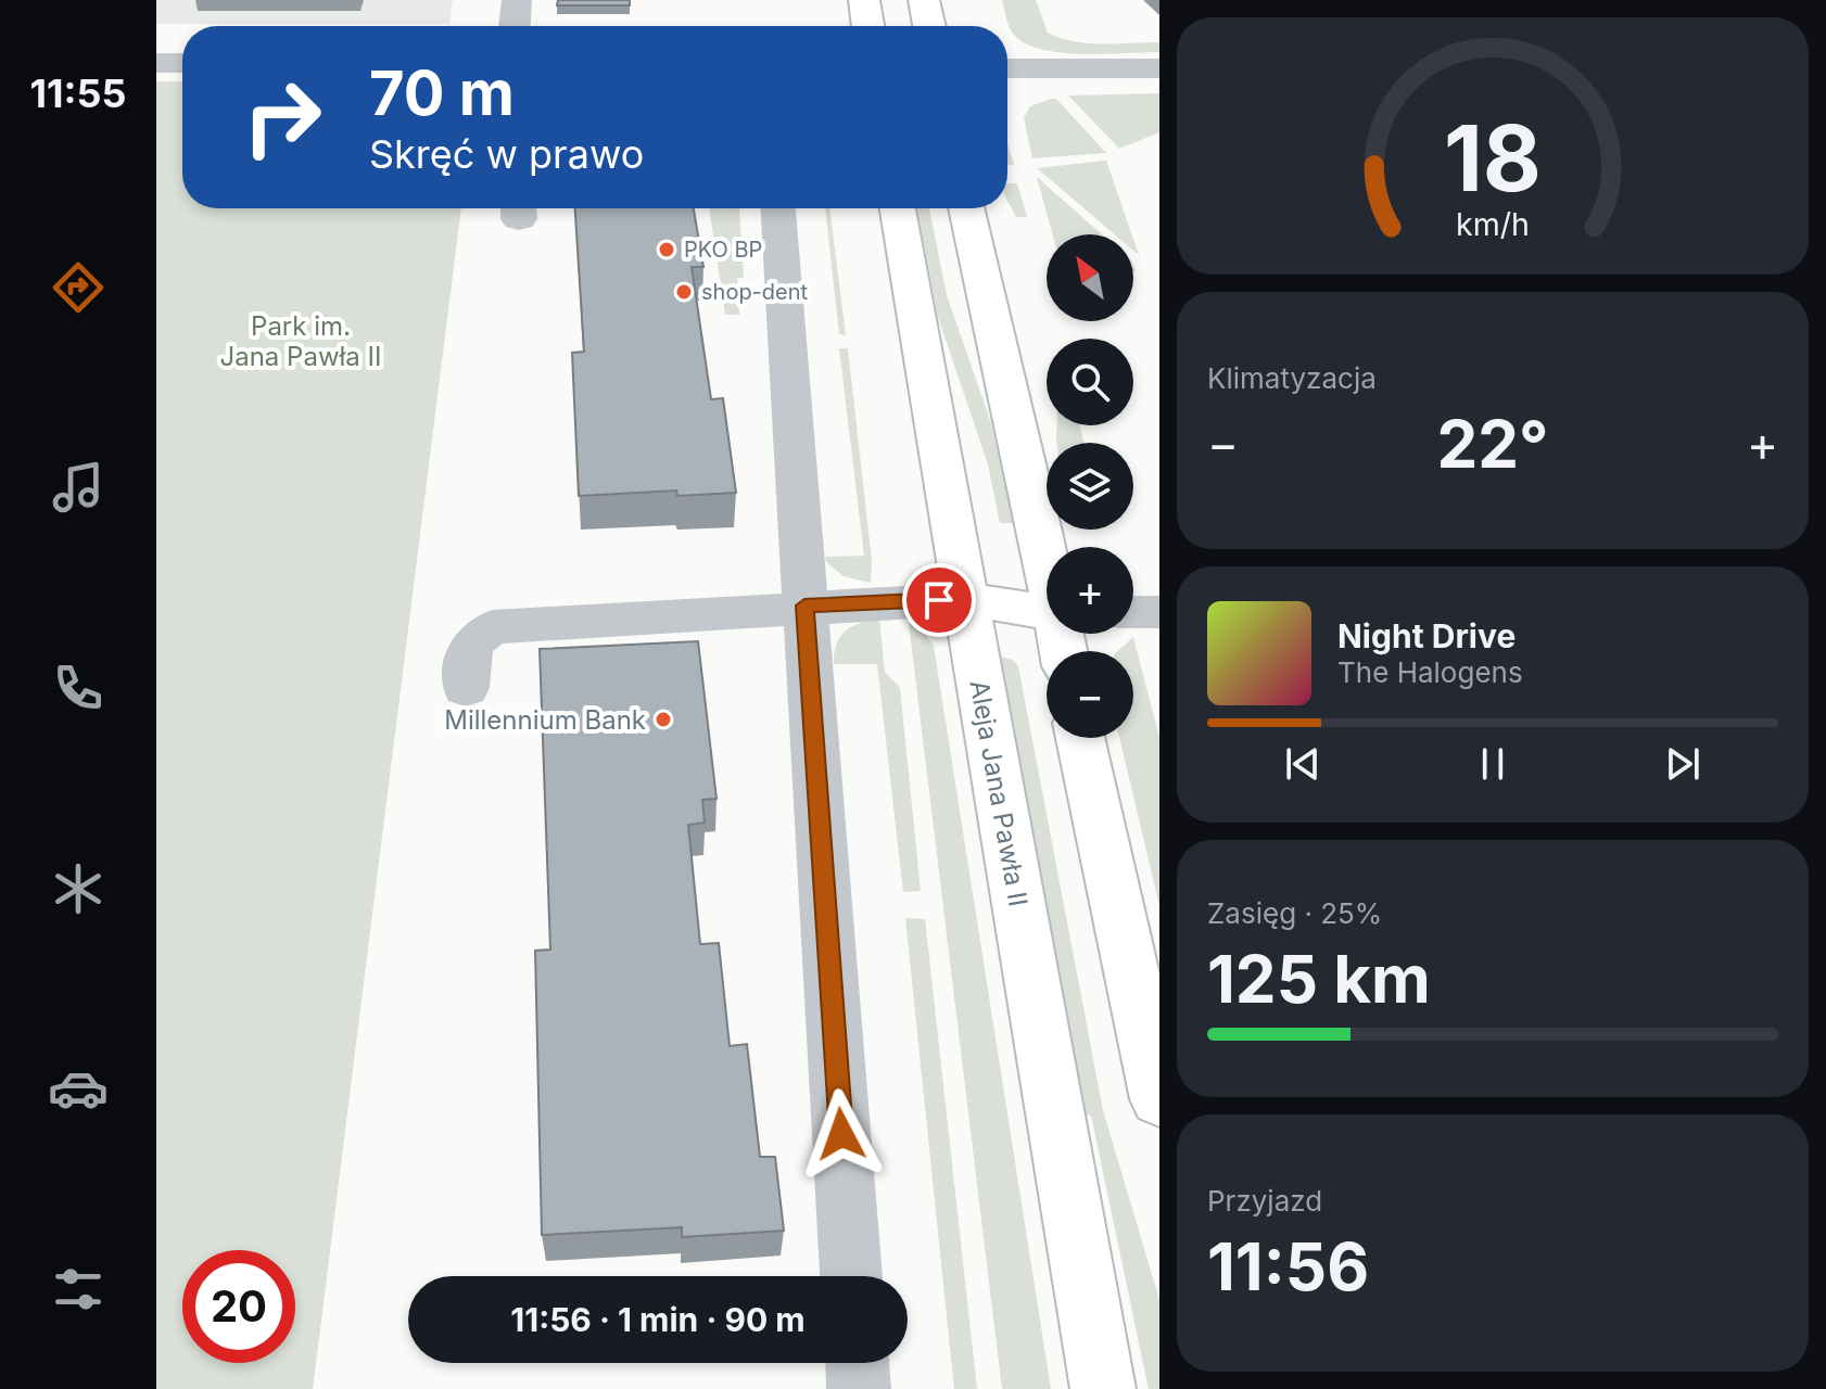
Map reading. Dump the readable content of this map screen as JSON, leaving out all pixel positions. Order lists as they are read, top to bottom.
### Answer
{
  "streets": {
    "main road": ["Aleja Jana Pawła II"]
  },
  "parks": ["Park im. Jana Pawła II"],
  "places": ["PKO BP", "shop-dent", "Millennium Bank"],
  "north": "top left",
  "page": {
    "tabs": "11:55",
    "turn": ["70 m", "Skręć w prawo"],
    "map_buttons": ["+", "−"],
    "tile": [
      "Klimatyzacja",
      ["Zasięg · 25%", "125 km"],
      ["Przyjazd", "11:56"]
    ],
    "heat": ["−", "22°", "+"],
    "song": ["Night Drive", "The Halogens"],
    "limit": "20",
    "trip": "11:56 · 1 min · 90 m",
    "gauge": ["18", "km/h"]
  }
}
